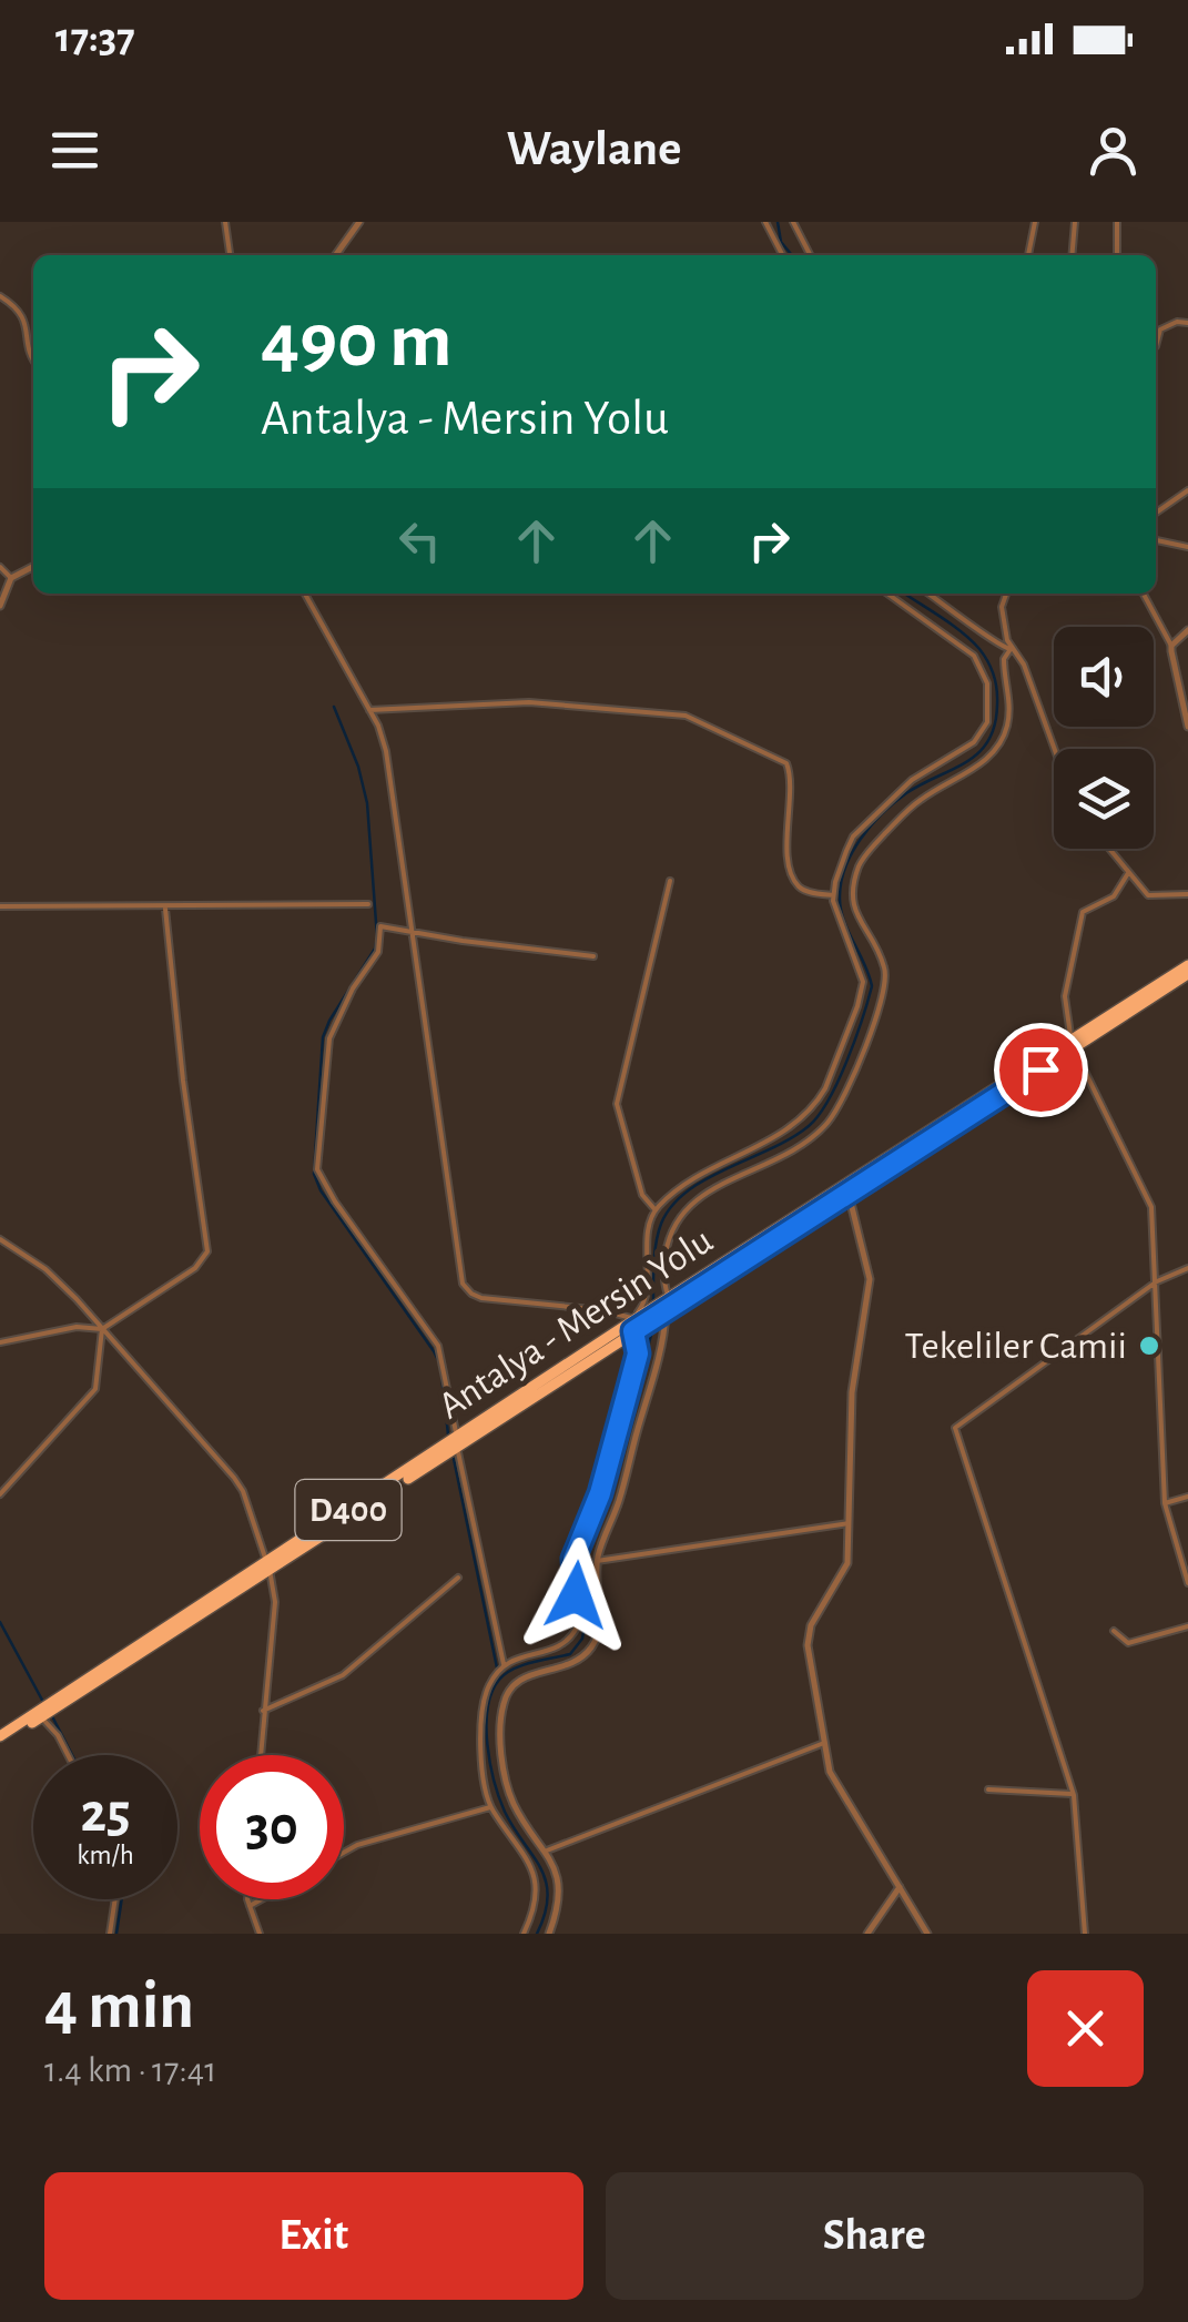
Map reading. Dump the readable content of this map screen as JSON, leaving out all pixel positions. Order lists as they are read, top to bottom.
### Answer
{
  "streets": {
    "highway": ["Antalya - Mersin Yolu", "D400"]
  },
  "places": ["Tekeliler Camii"],
  "page": {
    "status": "17:37",
    "header": "Waylane",
    "turn": ["490 m", "Antalya - Mersin Yolu"],
    "speed": "25 km/h",
    "limit": "30",
    "heading": ["4 min", "1.4 km · 17:41"],
    "buttons": ["Exit", "Share"]
  }
}
